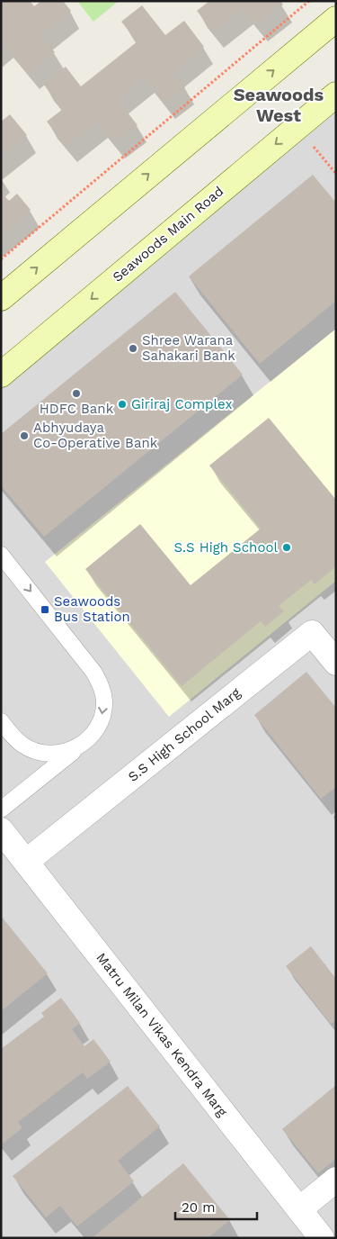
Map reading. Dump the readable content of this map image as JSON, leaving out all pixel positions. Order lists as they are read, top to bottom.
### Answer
{
  "streets": {
    "main road": ["Seawoods Main Road"],
    "street": ["S.S High School Marg", "Matru Milan Vikas Kendra Marg"]
  },
  "crossings": [
    ["S.S High School Marg", "Matru Milan Vikas Kendra Marg"]
  ],
  "districts": ["Seawoods West"],
  "places": {
    "other": [
      "Shree Warana Sahakari Bank",
      "HDFC Bank",
      "Giriraj Complex",
      "Abhyudaya Co-Operative Bank",
      "S.S High School"
    ],
    "transit": ["Seawoods Bus Station"]
  },
  "scale_bar": "20 m"
}
